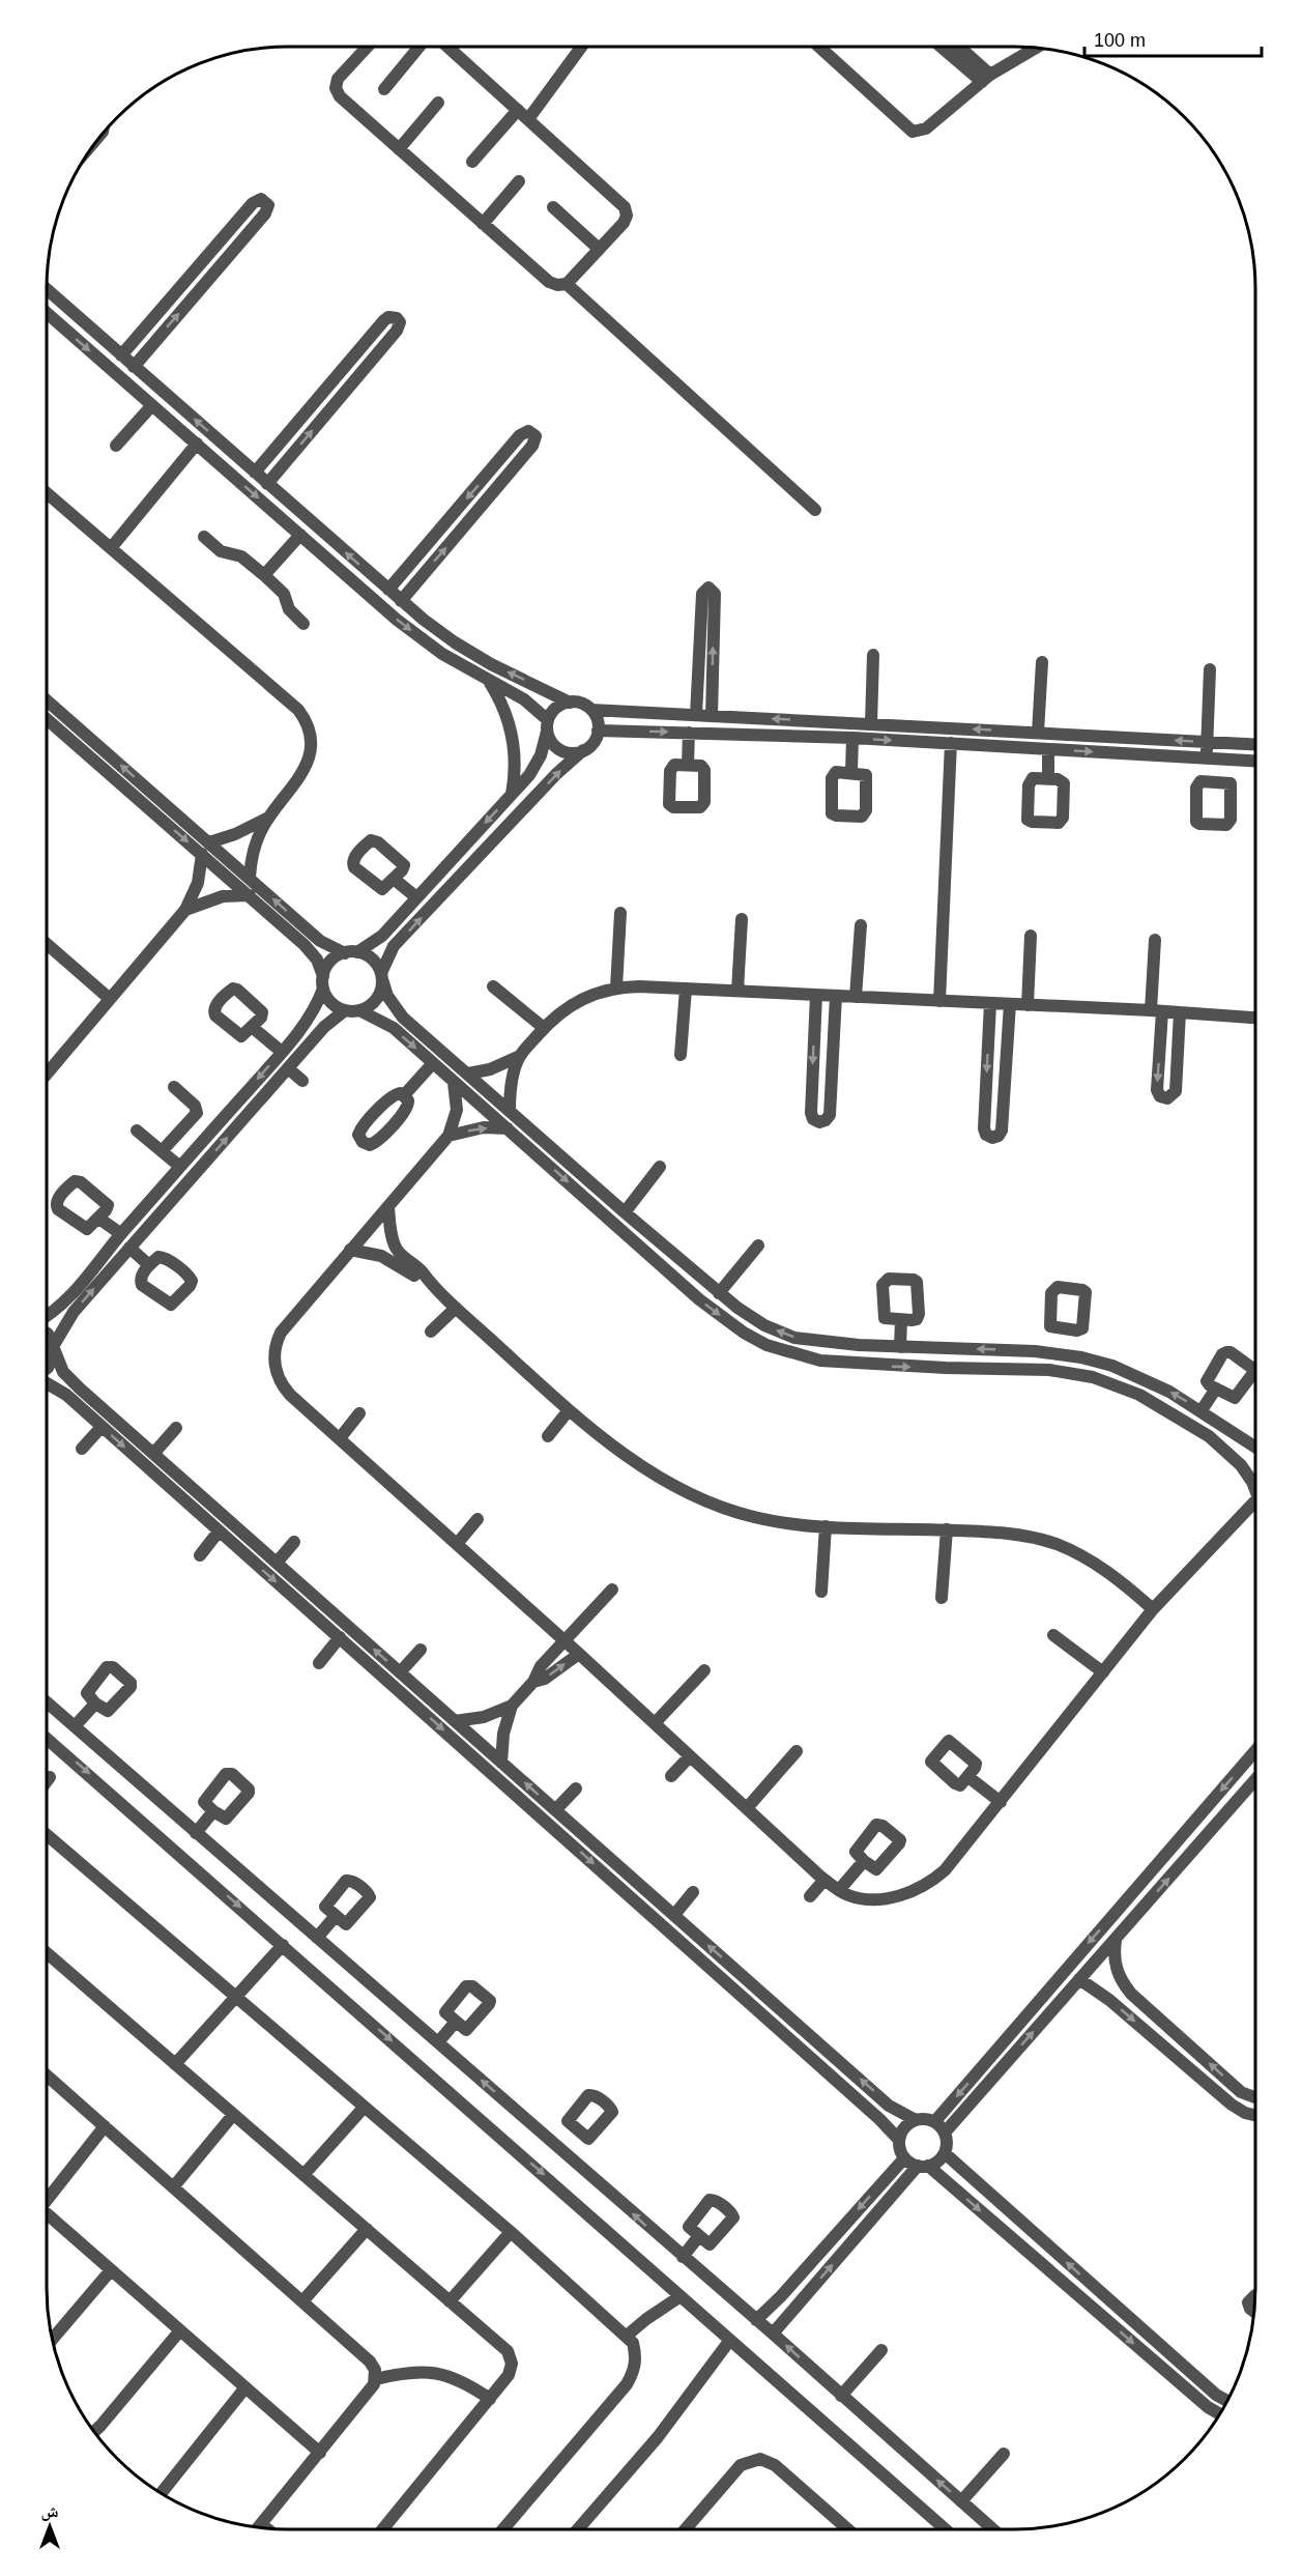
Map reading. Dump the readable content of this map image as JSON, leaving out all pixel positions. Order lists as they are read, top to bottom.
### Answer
{
  "scale_bar": "100 m",
  "north": "top"
}
